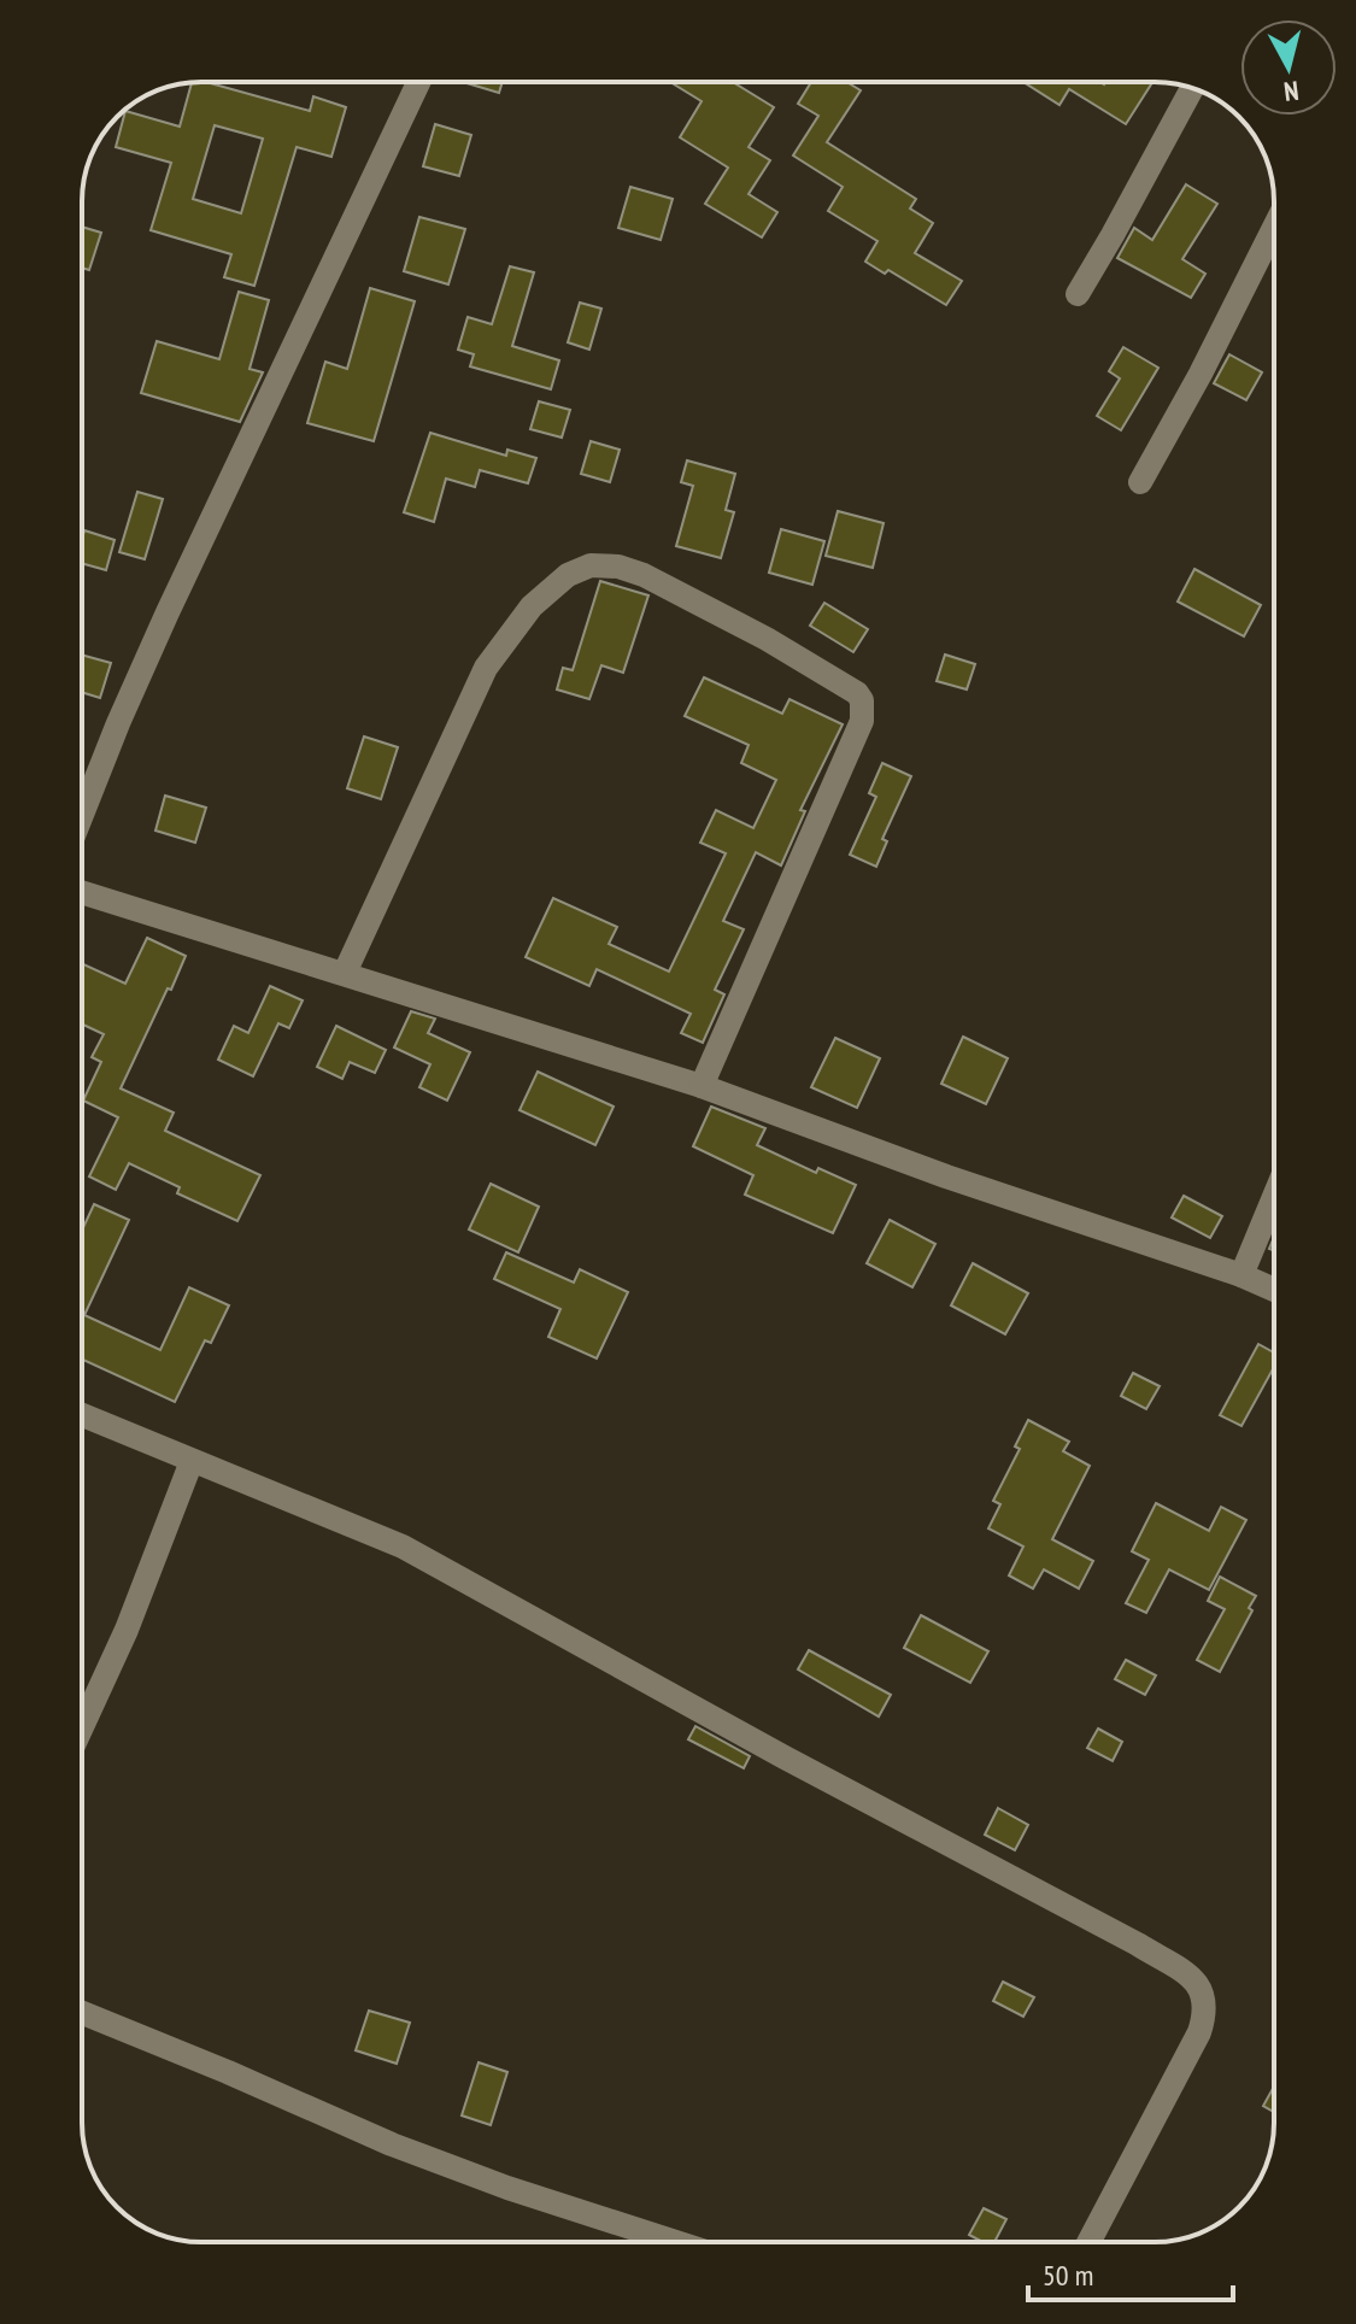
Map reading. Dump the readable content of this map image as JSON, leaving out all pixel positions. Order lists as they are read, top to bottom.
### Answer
{
  "scale_bar": "50 m",
  "north": "bottom"
}
